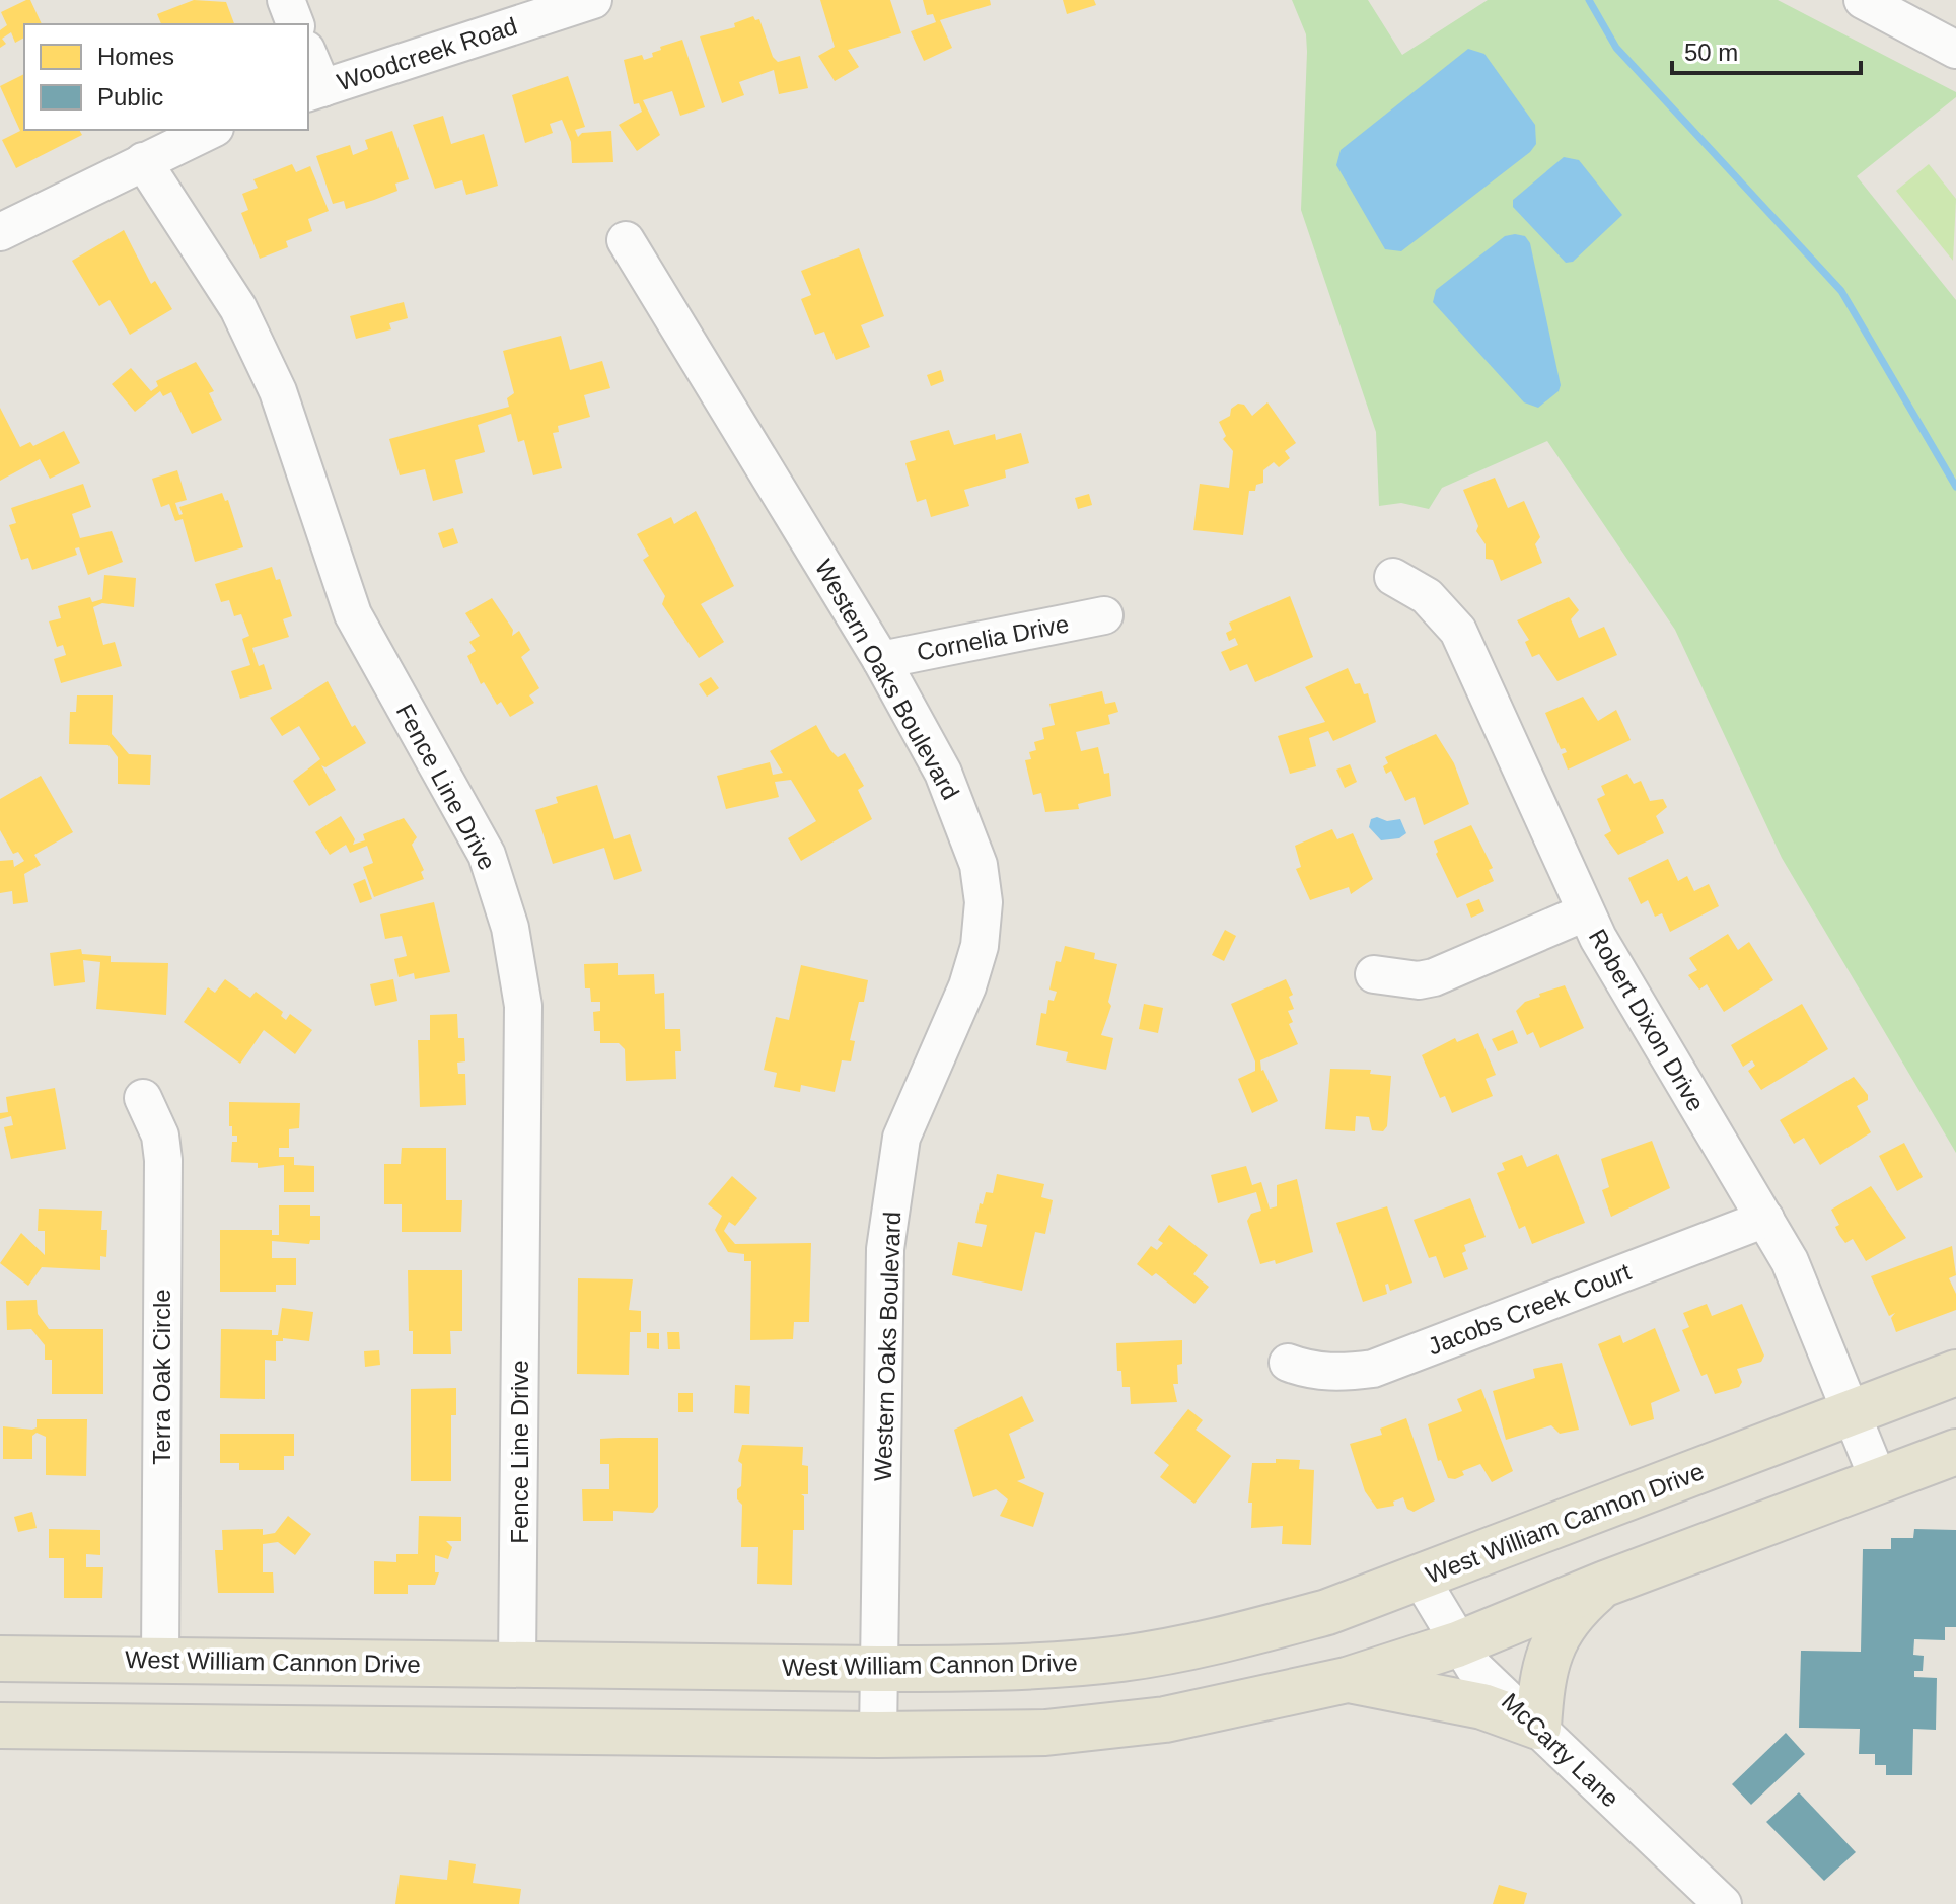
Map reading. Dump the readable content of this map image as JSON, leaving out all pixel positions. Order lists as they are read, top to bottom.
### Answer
{
  "streets": {
    "main road": ["West William Cannon Drive"],
    "street": [
      "Woodcreek Road",
      "Cornelia Drive",
      "Western Oaks Boulevard",
      "Fence Line Drive",
      "Robert Dixon Drive",
      "Jacobs Creek Court",
      "Terra Oak Circle",
      "McCarty Lane"
    ]
  },
  "crossings": [
    ["Cornelia Drive", "Western Oaks Boulevard"],
    ["Western Oaks Boulevard", "West William Cannon Drive"],
    ["Fence Line Drive", "West William Cannon Drive"],
    ["Robert Dixon Drive", "Jacobs Creek Court"],
    ["Robert Dixon Drive", "West William Cannon Drive"],
    ["Terra Oak Circle", "West William Cannon Drive"],
    ["West William Cannon Drive", "McCarty Lane"]
  ],
  "legend": ["Homes", "Public"],
  "scale_bar": "50 m"
}
